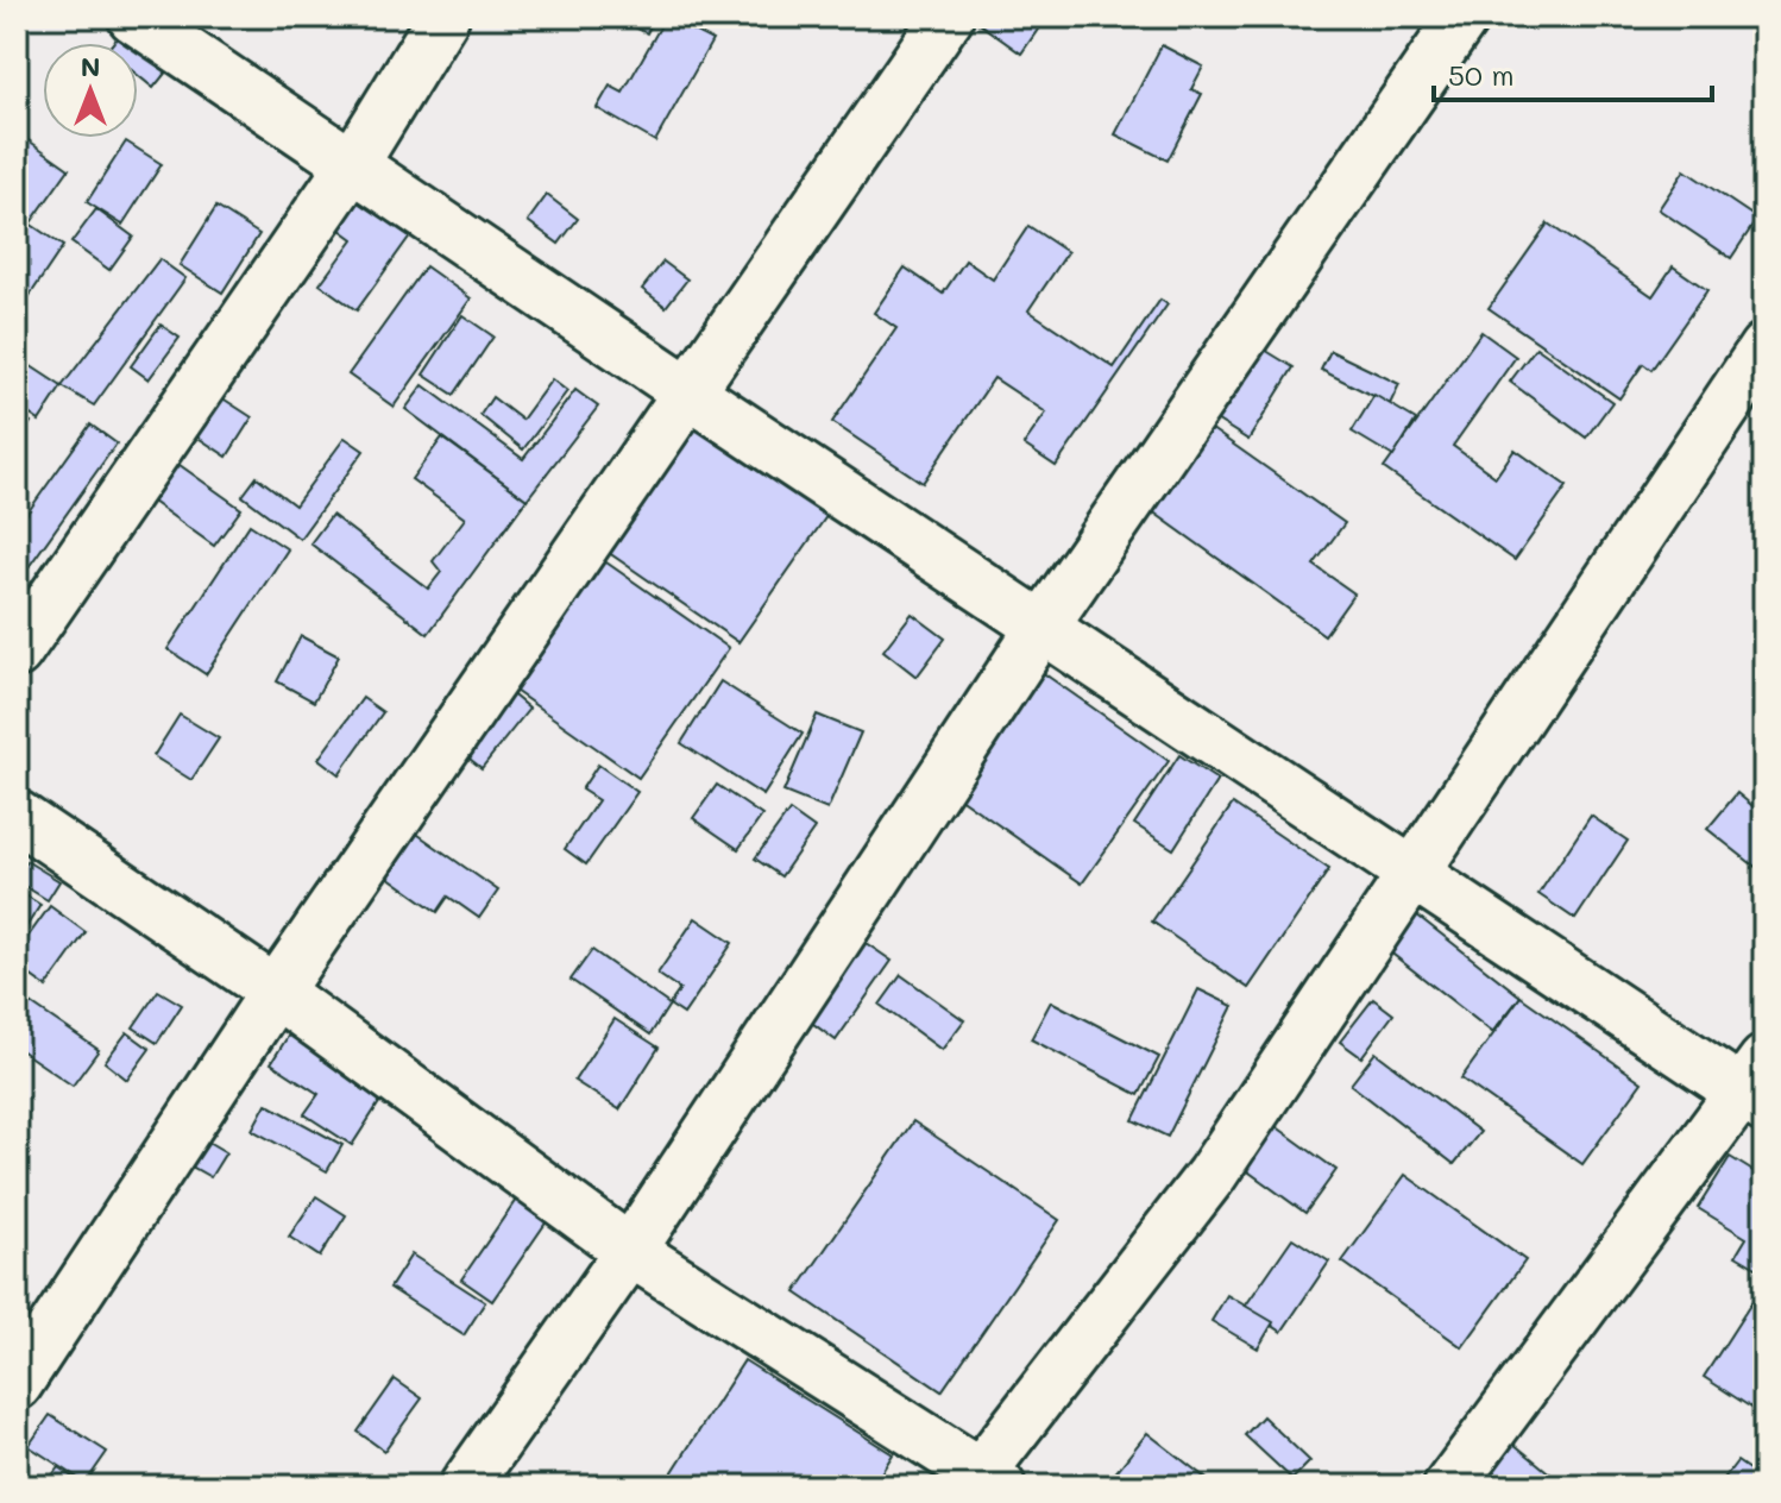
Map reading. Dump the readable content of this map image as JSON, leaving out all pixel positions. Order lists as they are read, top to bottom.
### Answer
{
  "scale_bar": "50 m",
  "north": "top"
}
